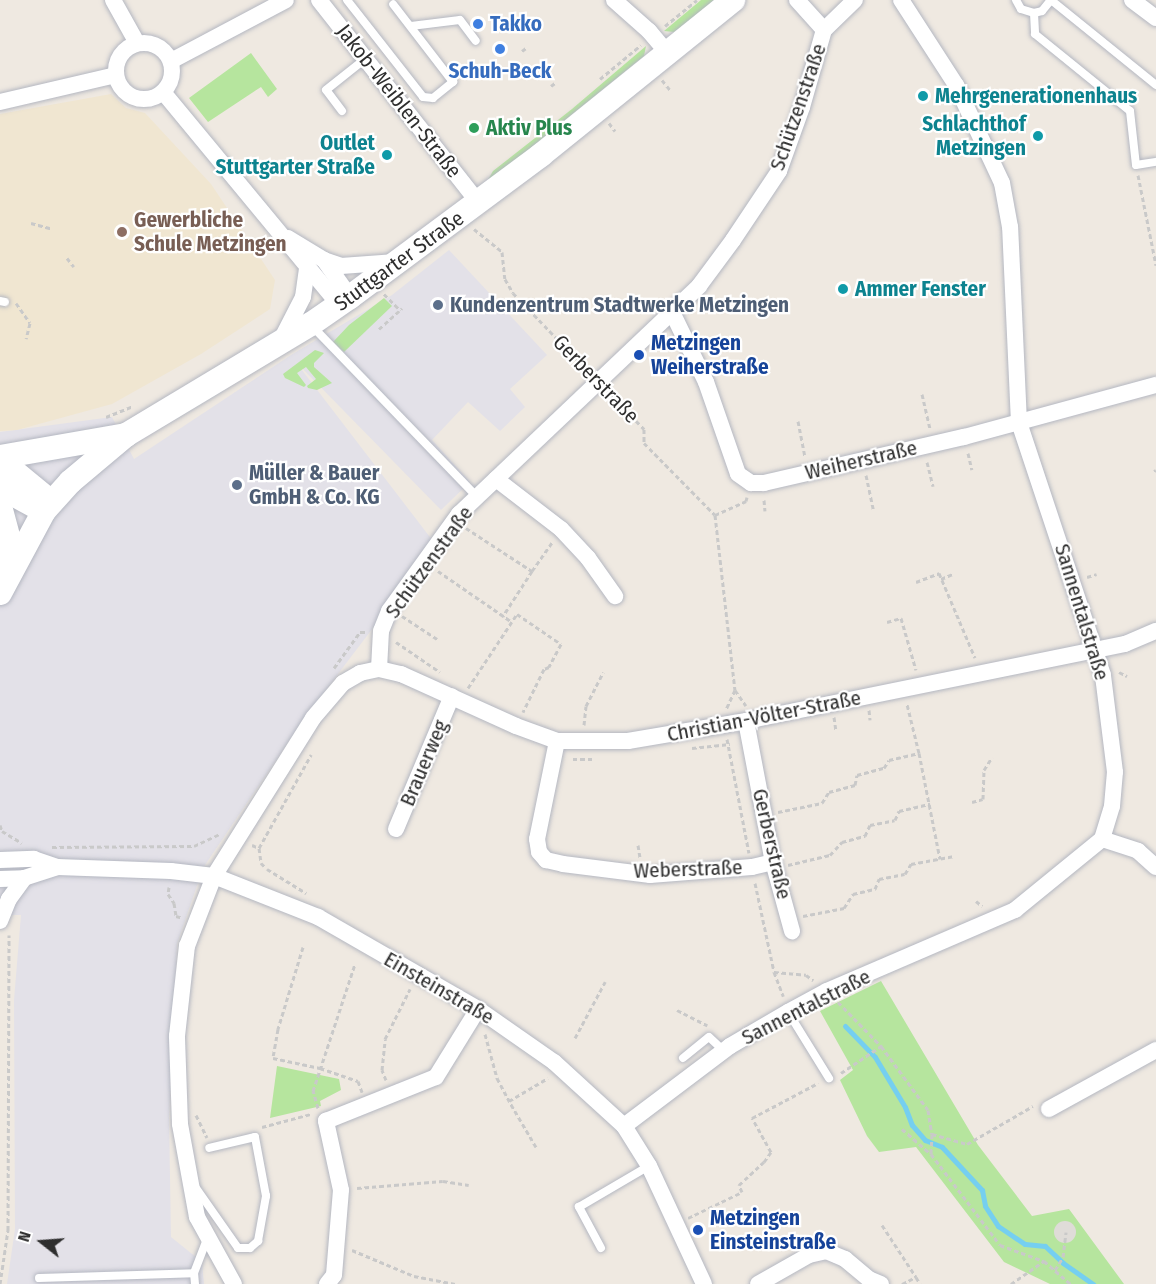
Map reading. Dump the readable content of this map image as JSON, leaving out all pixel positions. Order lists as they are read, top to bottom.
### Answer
{
  "streets": {
    "main road": ["Stuttgarter Straße"],
    "street": [
      "Jakob-Weiblen-Straße",
      "Schützenstraße",
      "Gerberstraße",
      "Weiherstraße",
      "Sannentalstraße",
      "Christian-Völter-Straße",
      "Brauerweg",
      "Weberstraße",
      "Einsteinstraße"
    ]
  },
  "crossings": [
    ["Jakob-Weiblen-Straße", "Stuttgarter Straße"],
    ["Schützenstraße", "Gerberstraße"],
    ["Schützenstraße", "Christian-Völter-Straße"],
    ["Stuttgarter Straße", "Gerberstraße"],
    ["Gerberstraße", "Christian-Völter-Straße"],
    ["Gerberstraße", "Weberstraße"],
    ["Weiherstraße", "Sannentalstraße"],
    ["Sannentalstraße", "Christian-Völter-Straße"],
    ["Sannentalstraße", "Einsteinstraße"],
    ["Christian-Völter-Straße", "Brauerweg"],
    ["Christian-Völter-Straße", "Weberstraße"]
  ],
  "places": [
    "Takko",
    "Schuh-Beck",
    "Mehrgenerationenhaus",
    "Aktiv Plus",
    "Schlachthof Metzingen",
    "Outlet Stuttgarter Straße",
    "Gewerbliche Schule Metzingen",
    "Ammer Fenster",
    "Kundenzentrum Stadtwerke Metzingen",
    "Metzingen Weiherstraße",
    "Müller & Bauer GmbH & Co. KG",
    "Metzingen Einsteinstraße"
  ],
  "north": "left"
}
